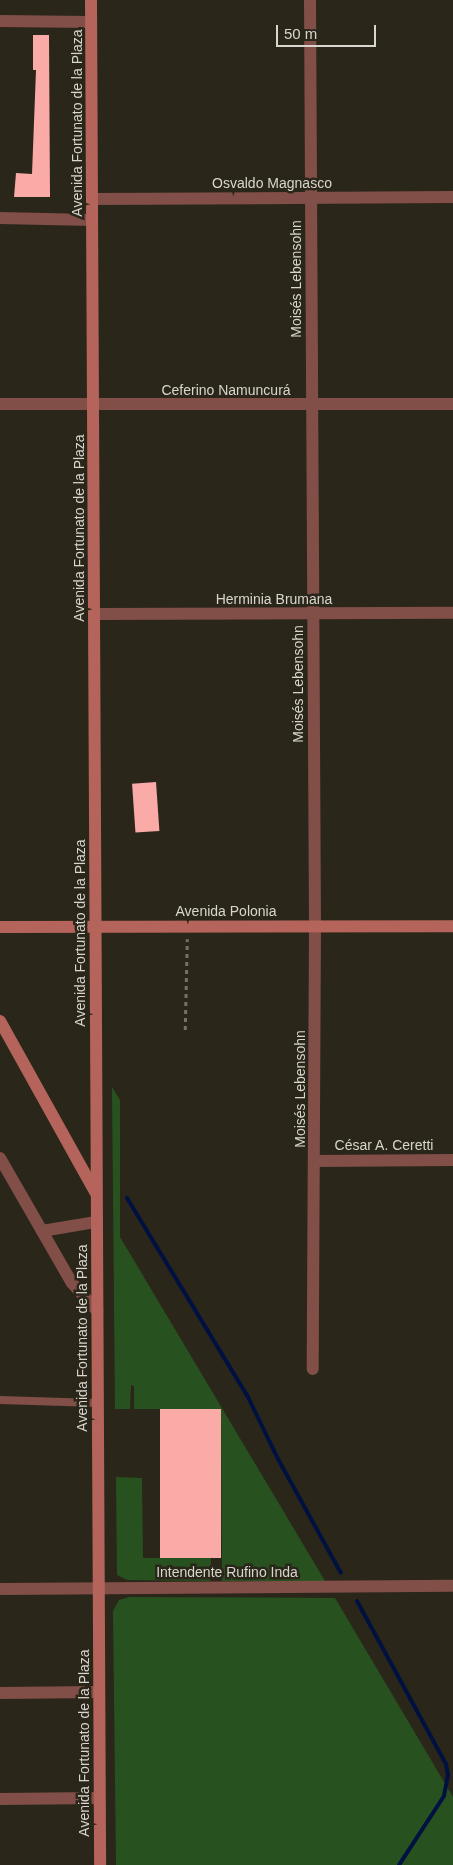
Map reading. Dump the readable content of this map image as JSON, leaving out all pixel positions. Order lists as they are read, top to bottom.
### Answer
{
  "streets": {
    "main road": ["Avenida Fortunato de la Plaza", "Avenida Polonia"],
    "street": [
      "Osvaldo Magnasco",
      "Moisés Lebensohn",
      "Ceferino Namuncurá",
      "Herminia Brumana",
      "César A. Ceretti",
      "Intendente Rufino Inda"
    ]
  },
  "crossings": [
    ["Avenida Fortunato de la Plaza", "Osvaldo Magnasco"],
    ["Avenida Fortunato de la Plaza", "Ceferino Namuncurá"],
    ["Avenida Fortunato de la Plaza", "Herminia Brumana"],
    ["Avenida Fortunato de la Plaza", "Avenida Polonia"],
    ["Avenida Fortunato de la Plaza", "Intendente Rufino Inda"],
    ["Osvaldo Magnasco", "Moisés Lebensohn"],
    ["Moisés Lebensohn", "Ceferino Namuncurá"],
    ["Moisés Lebensohn", "Herminia Brumana"],
    ["Moisés Lebensohn", "Avenida Polonia"],
    ["Moisés Lebensohn", "César A. Ceretti"]
  ],
  "scale_bar": "50 m"
}
